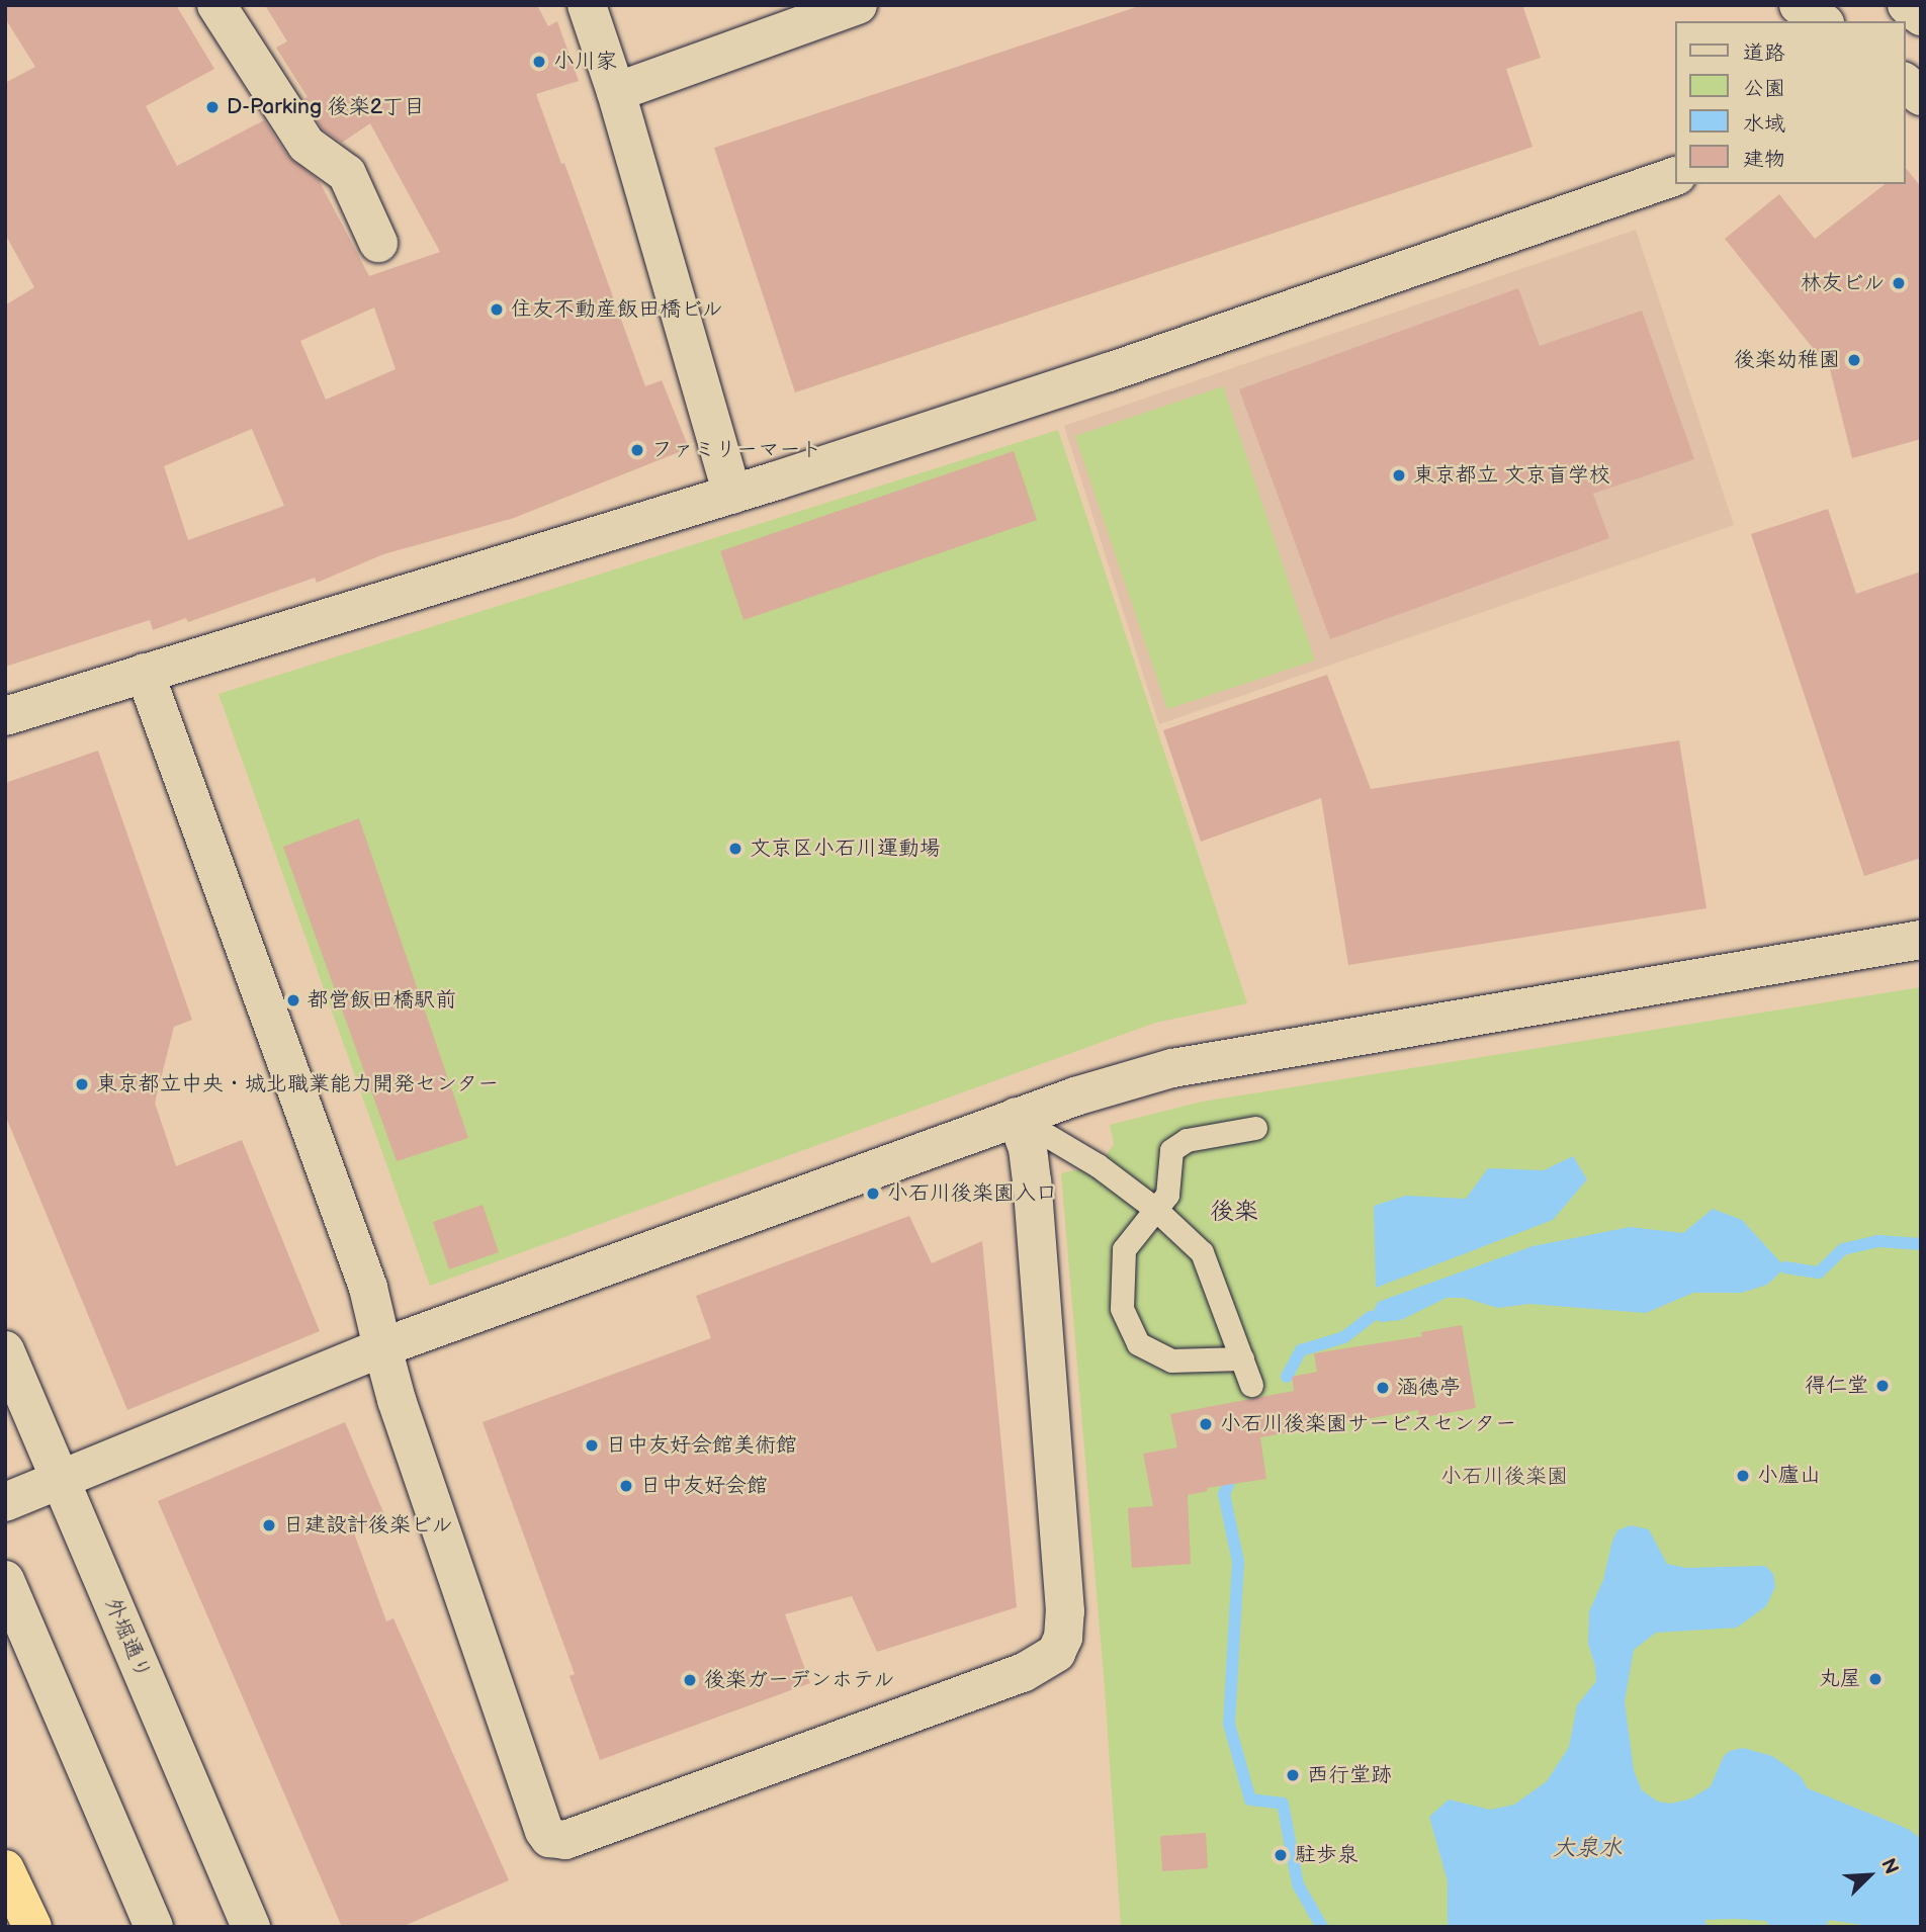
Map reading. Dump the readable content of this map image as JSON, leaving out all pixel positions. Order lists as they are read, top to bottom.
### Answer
{
  "streets": {
    "street": ["外堀通り"]
  },
  "districts": ["後楽"],
  "water": ["大泉水"],
  "parks": ["小石川後楽園"],
  "places": [
    "小川家",
    "D-Parking 後楽2丁目",
    "林友ビル",
    "住友不動産飯田橋ビル",
    "後楽幼稚園",
    "ファミリーマート",
    "東京都立 文京盲学校",
    "文京区小石川運動場",
    "都営飯田橋駅前",
    "東京都立中央・城北職業能力開発センター",
    "小石川後楽園入口",
    "得仁堂",
    "涵徳亭",
    "小石川後楽園サービスセンター",
    "日中友好会館美術館",
    "小廬山",
    "日中友好会館",
    "日建設計後楽ビル",
    "丸屋",
    "後楽ガーデンホテル",
    "西行堂跡",
    "駐歩泉"
  ],
  "legend": [
    "道路",
    "公園",
    "水域",
    "建物"
  ],
  "north": "top right"
}
